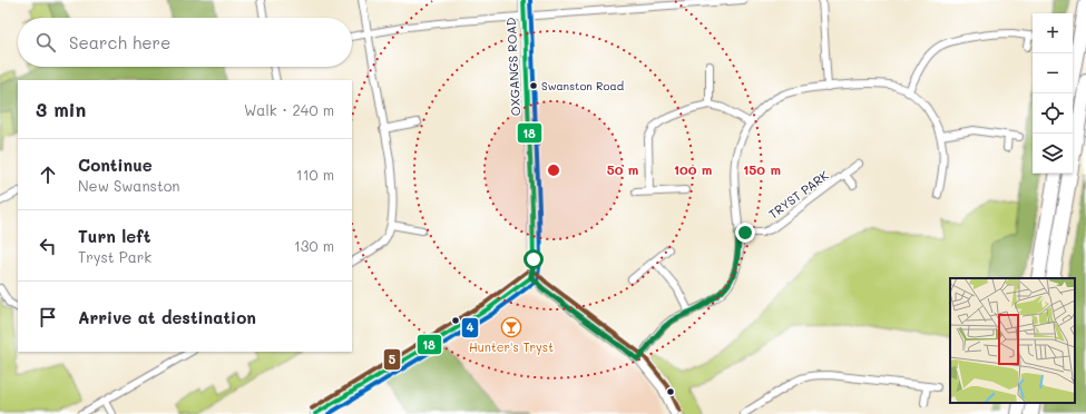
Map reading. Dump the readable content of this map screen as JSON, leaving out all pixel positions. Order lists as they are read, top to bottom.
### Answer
{
  "streets": {
    "main road": ["OXGANGS ROAD"],
    "street": ["TRYST PARK"]
  },
  "places": {
    "other": ["Swanston Road"],
    "bar": ["Hunter's Tryst"]
  },
  "lines": ["transit line 18", "transit line 4", "transit line 5"],
  "page": {
    "map_buttons": ["+", "−"],
    "search": "Search here",
    "heading": ["3 min", "Walk · 240 m"],
    "list": [
      ["Continue", "New Swanston", "110 m"],
      ["Turn left", "Tryst Park", "130 m"],
      "Arrive at destination"
    ]
  },
  "rings": ["50 m", "100 m", "150 m"]
}
